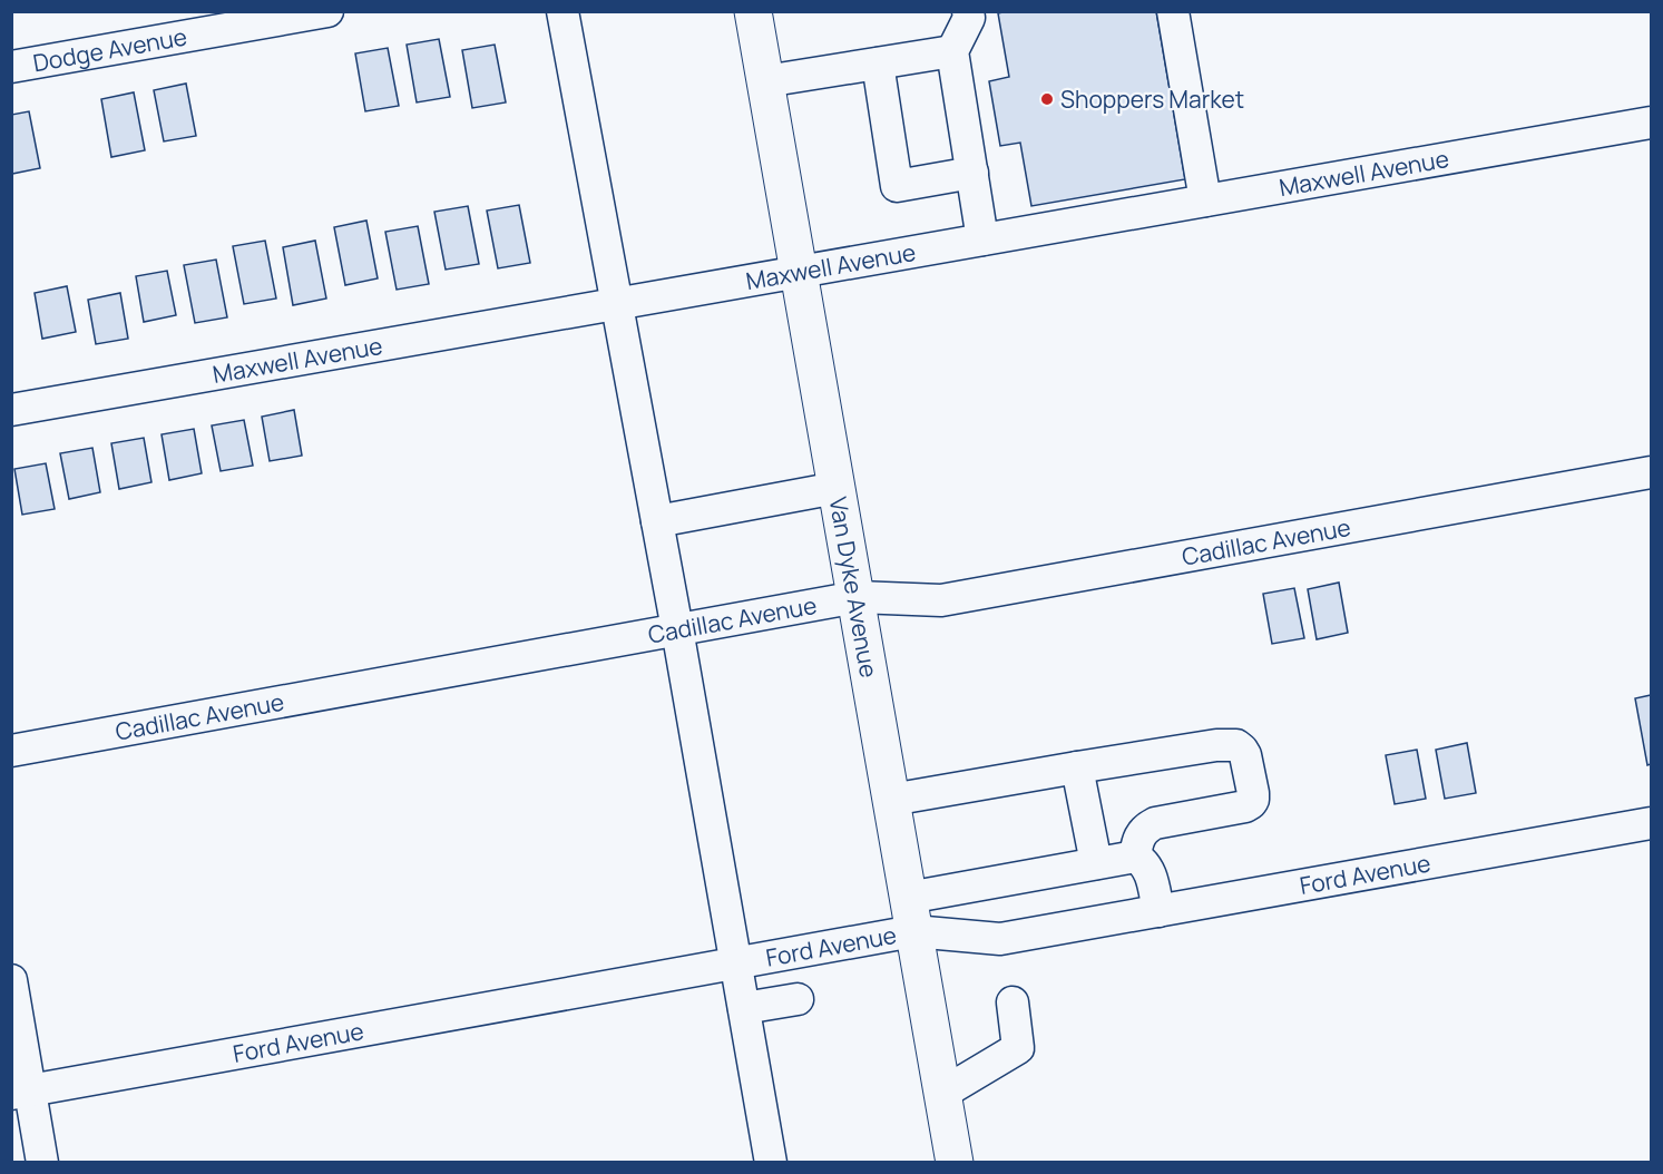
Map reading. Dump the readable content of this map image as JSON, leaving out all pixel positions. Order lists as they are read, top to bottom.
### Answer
{
  "streets": {
    "main road": ["Van Dyke Avenue"],
    "street": [
      "Dodge Avenue",
      "Maxwell Avenue",
      "Cadillac Avenue",
      "Ford Avenue"
    ]
  },
  "crossings": [
    ["Maxwell Avenue", "Van Dyke Avenue"],
    ["Cadillac Avenue", "Van Dyke Avenue"],
    ["Van Dyke Avenue", "Ford Avenue"]
  ],
  "places": ["Shoppers Market"]
}
